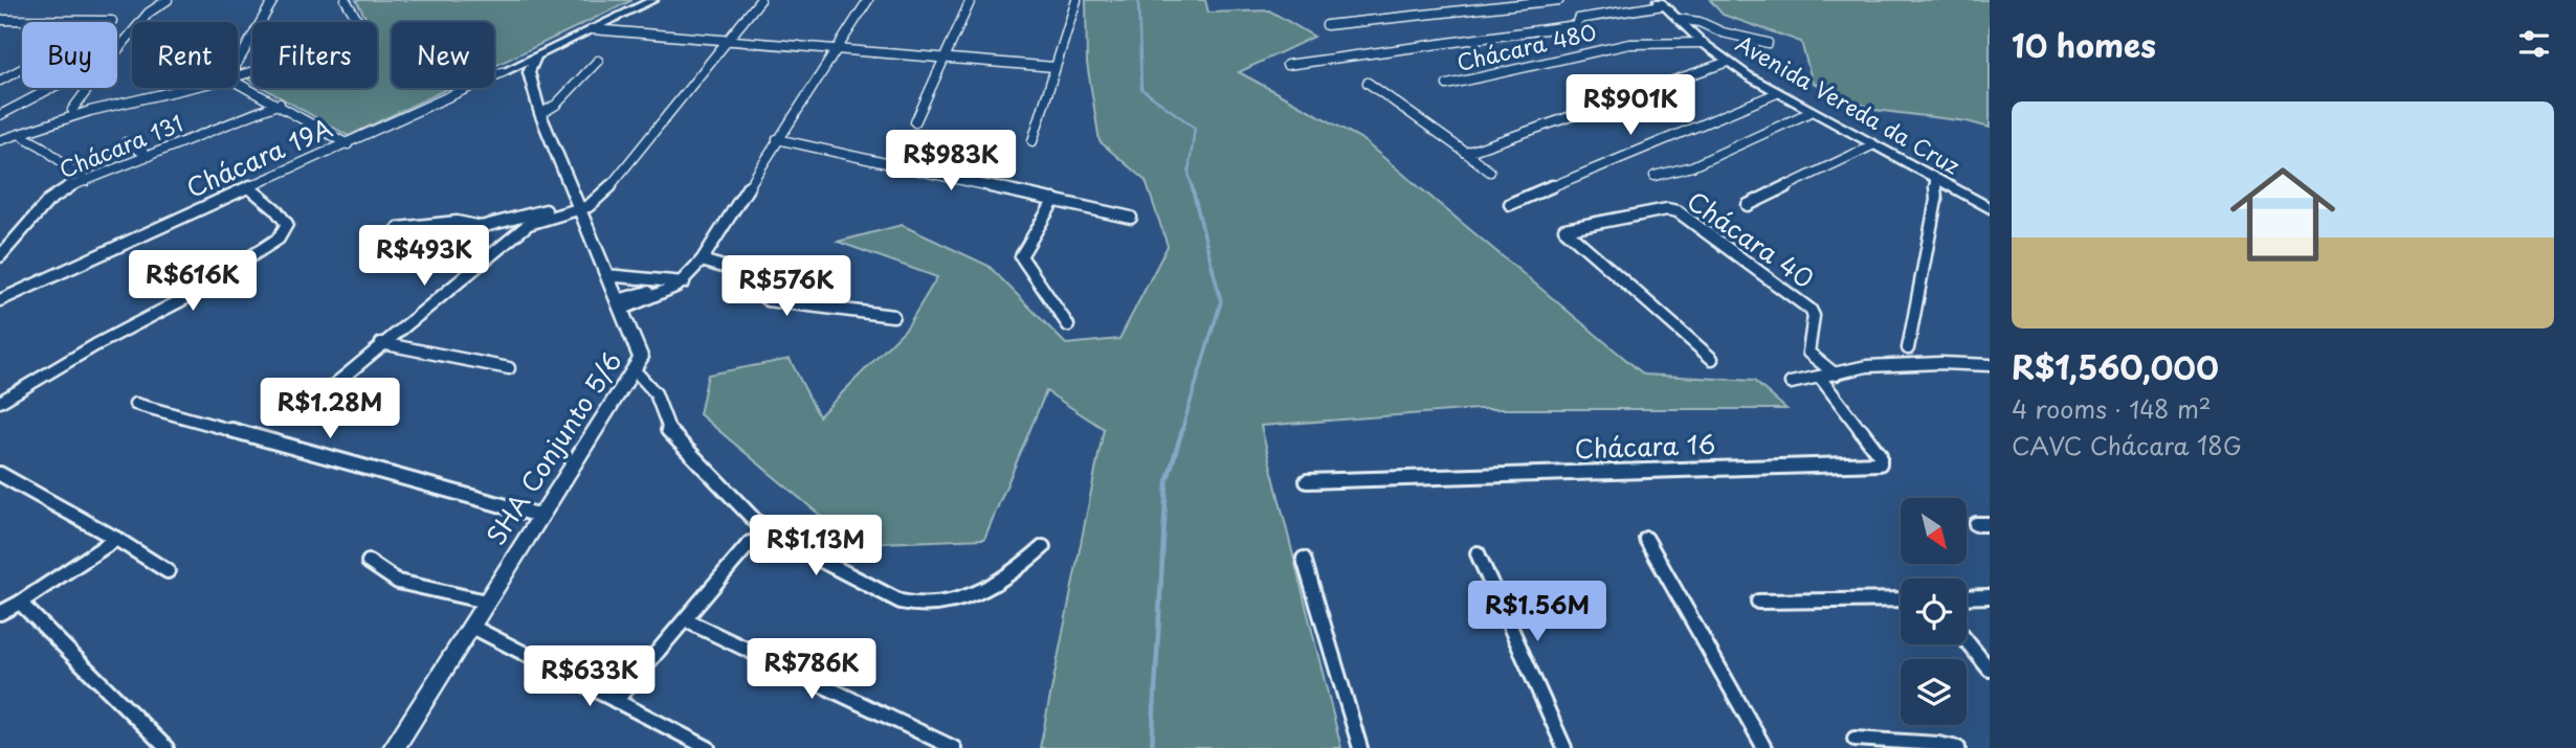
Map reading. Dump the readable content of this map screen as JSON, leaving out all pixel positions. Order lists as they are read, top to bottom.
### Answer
{
  "streets": {
    "street": [
      "Chácara 480",
      "Avenida Vereda da Cruz",
      "Chácara 131",
      "Chácara 19A",
      "Chácara 40",
      "Chácara 16",
      "SHA Conjunto 5/6"
    ]
  },
  "crossings": [
    ["Chácara 480", "Avenida Vereda da Cruz"]
  ],
  "north": "bottom right",
  "page": {
    "heading": "10 homes",
    "chip": [
      "Buy",
      "Rent",
      "Filters",
      "New"
    ],
    "price": [
      "R$901K",
      "R$983K",
      "R$493K",
      "R$616K",
      "R$576K",
      "R$1.28M",
      "R$1.13M",
      "R$1.56M",
      "R$786K",
      "R$633K"
    ],
    "list": [
      {
        "name": "R$1,560,000",
        "note": "4 rooms · 148 m² · CAVC Chácara 18G"
      }
    ]
  }
}
